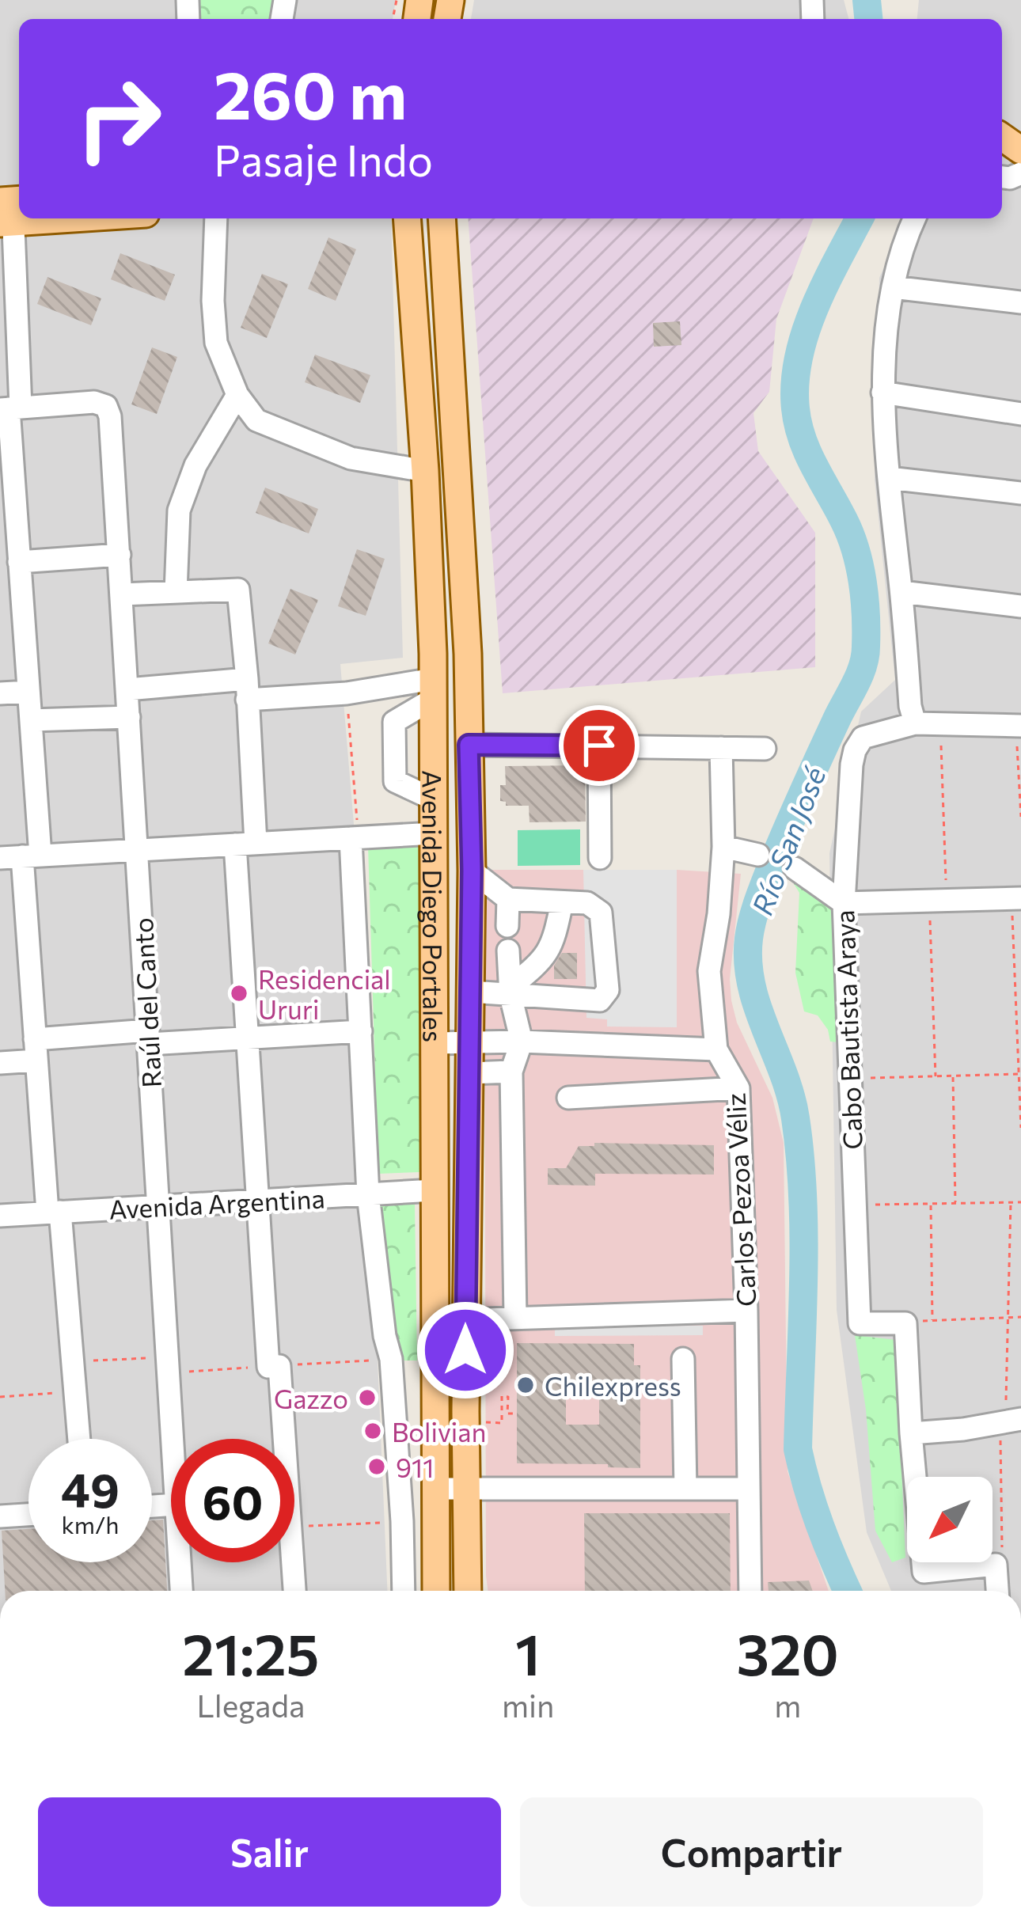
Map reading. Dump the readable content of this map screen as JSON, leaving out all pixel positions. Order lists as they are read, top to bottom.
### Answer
{
  "streets": {
    "main road": ["Avenida Diego Portales"],
    "street": [
      "Raúl del Canto",
      "Cabo Bautista Araya",
      "Carlos Pezoa Véliz",
      "Avenida Argentina"
    ]
  },
  "crossings": [
    ["Avenida Diego Portales", "Avenida Argentina"],
    ["Raúl del Canto", "Avenida Argentina"]
  ],
  "water": ["Río San José"],
  "places": [
    "Residencial Ururi",
    "Chilexpress",
    "Gazzo",
    "Bolivian",
    "911"
  ],
  "north": "bottom left",
  "page": {
    "turn": ["260 m", "Pasaje Indo"],
    "speed": "49 km/h",
    "limit": "60",
    "eta": [
      "21:25",
      "Llegada",
      "1",
      "min",
      "320",
      "m"
    ],
    "buttons": ["Salir", "Compartir"]
  }
}
